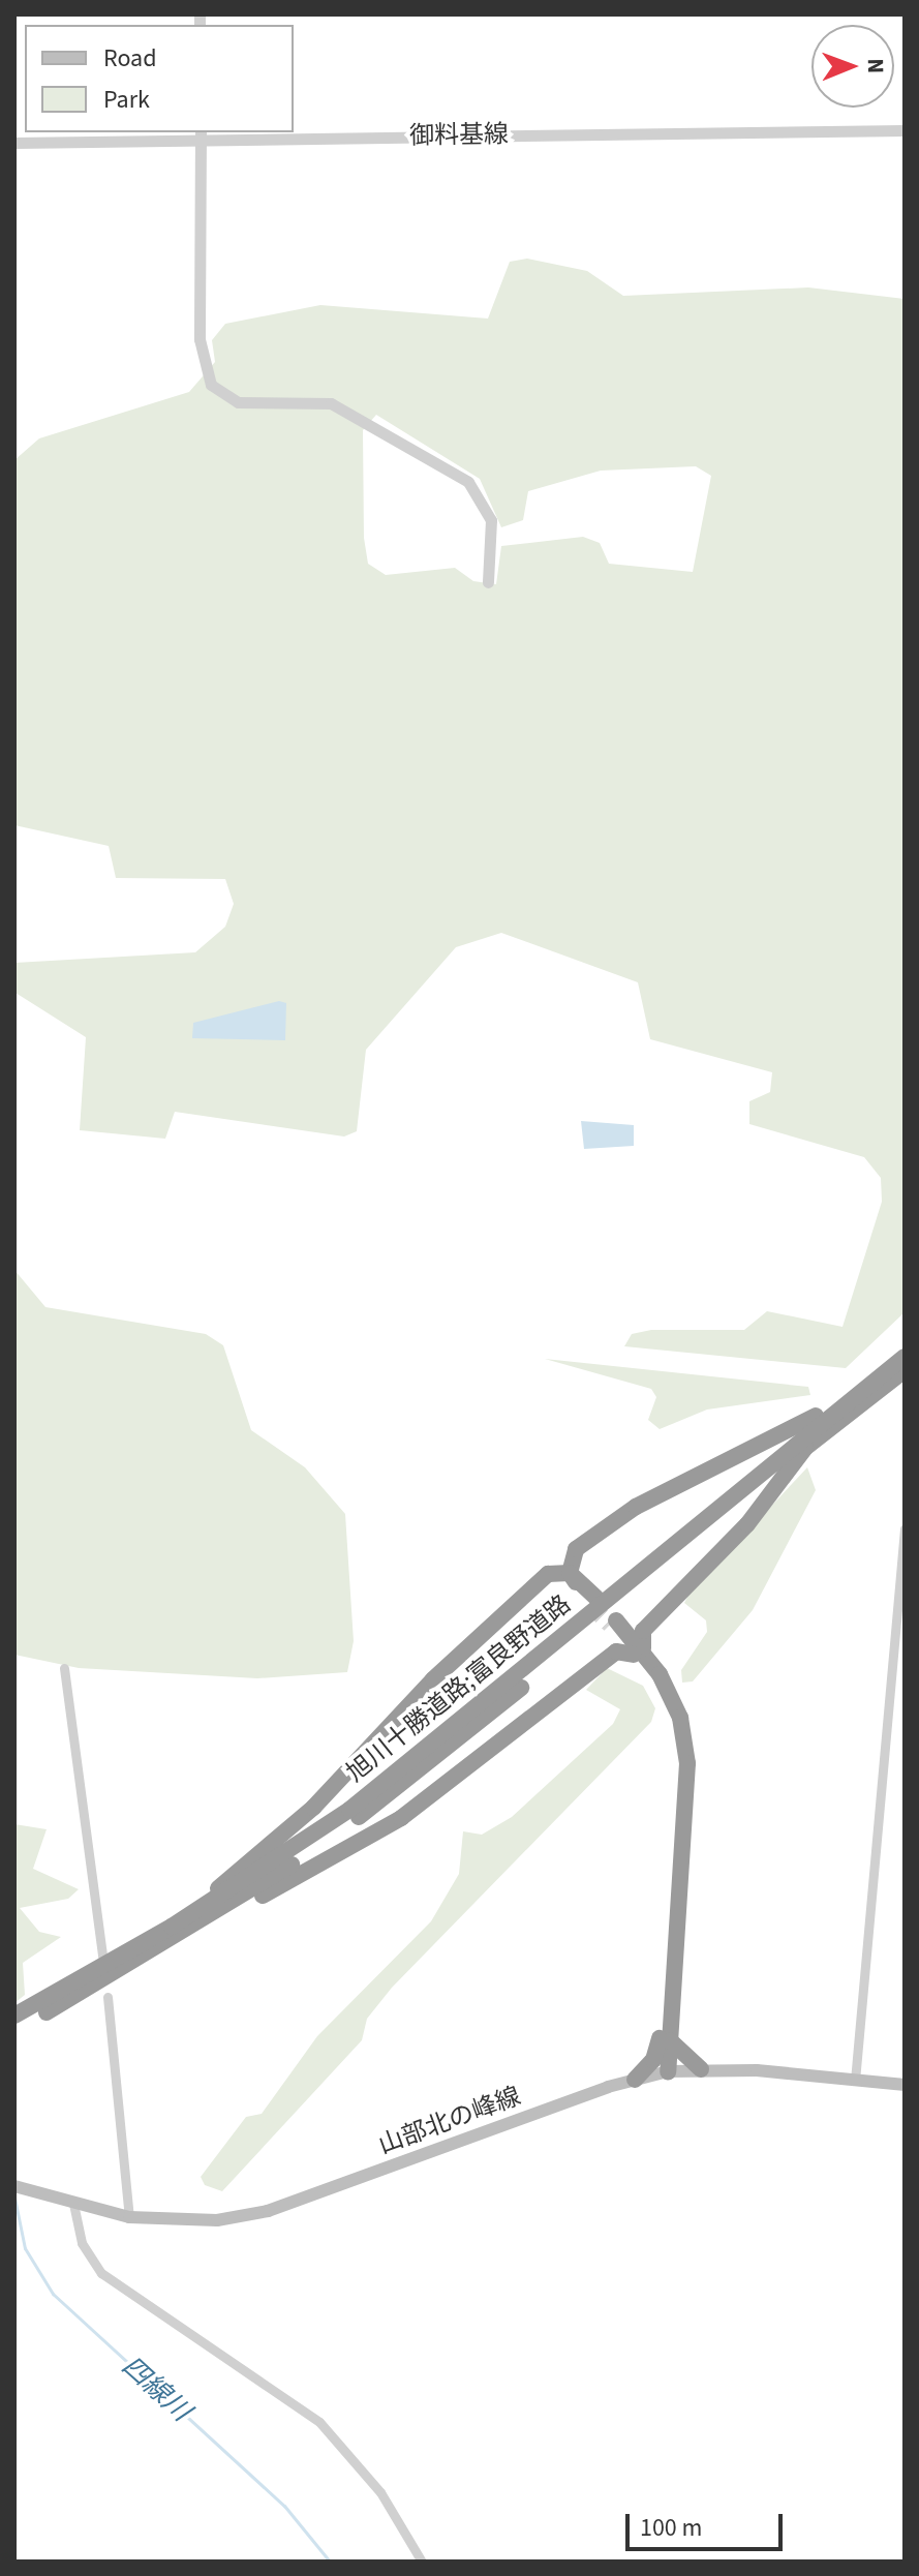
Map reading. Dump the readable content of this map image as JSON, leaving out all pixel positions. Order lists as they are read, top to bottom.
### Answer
{
  "streets": {
    "highway": ["旭川十勝道路;富良野道路"],
    "main road": ["山部北の峰線"],
    "street": ["御料基線"]
  },
  "water": ["四線川"],
  "legend": ["Road", "Park"],
  "scale_bar": "100 m",
  "north": "right"
}
